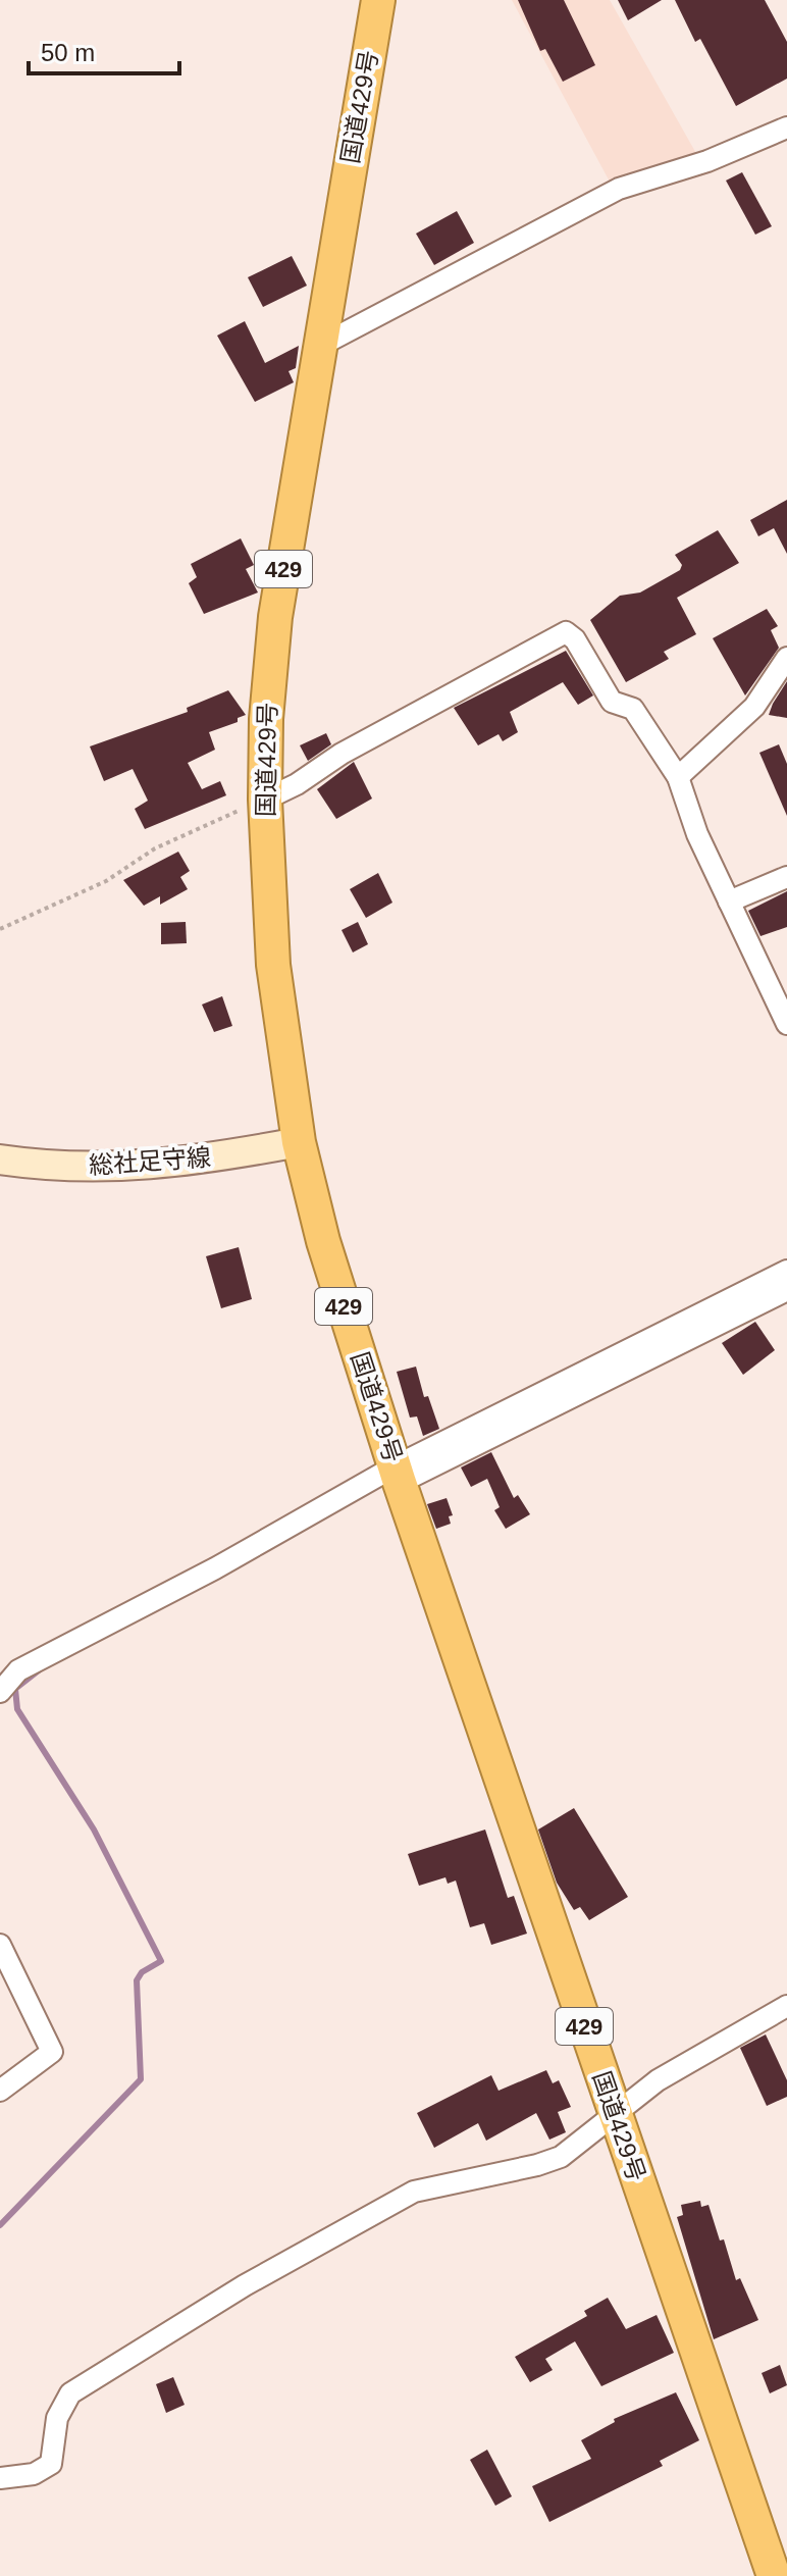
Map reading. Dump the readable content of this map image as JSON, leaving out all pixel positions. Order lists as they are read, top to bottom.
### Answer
{
  "streets": {
    "highway": ["国道429号", "429"],
    "main road": ["総社足守線"]
  },
  "crossings": [
    ["国道429号", "総社足守線"]
  ],
  "scale_bar": "50 m"
}
